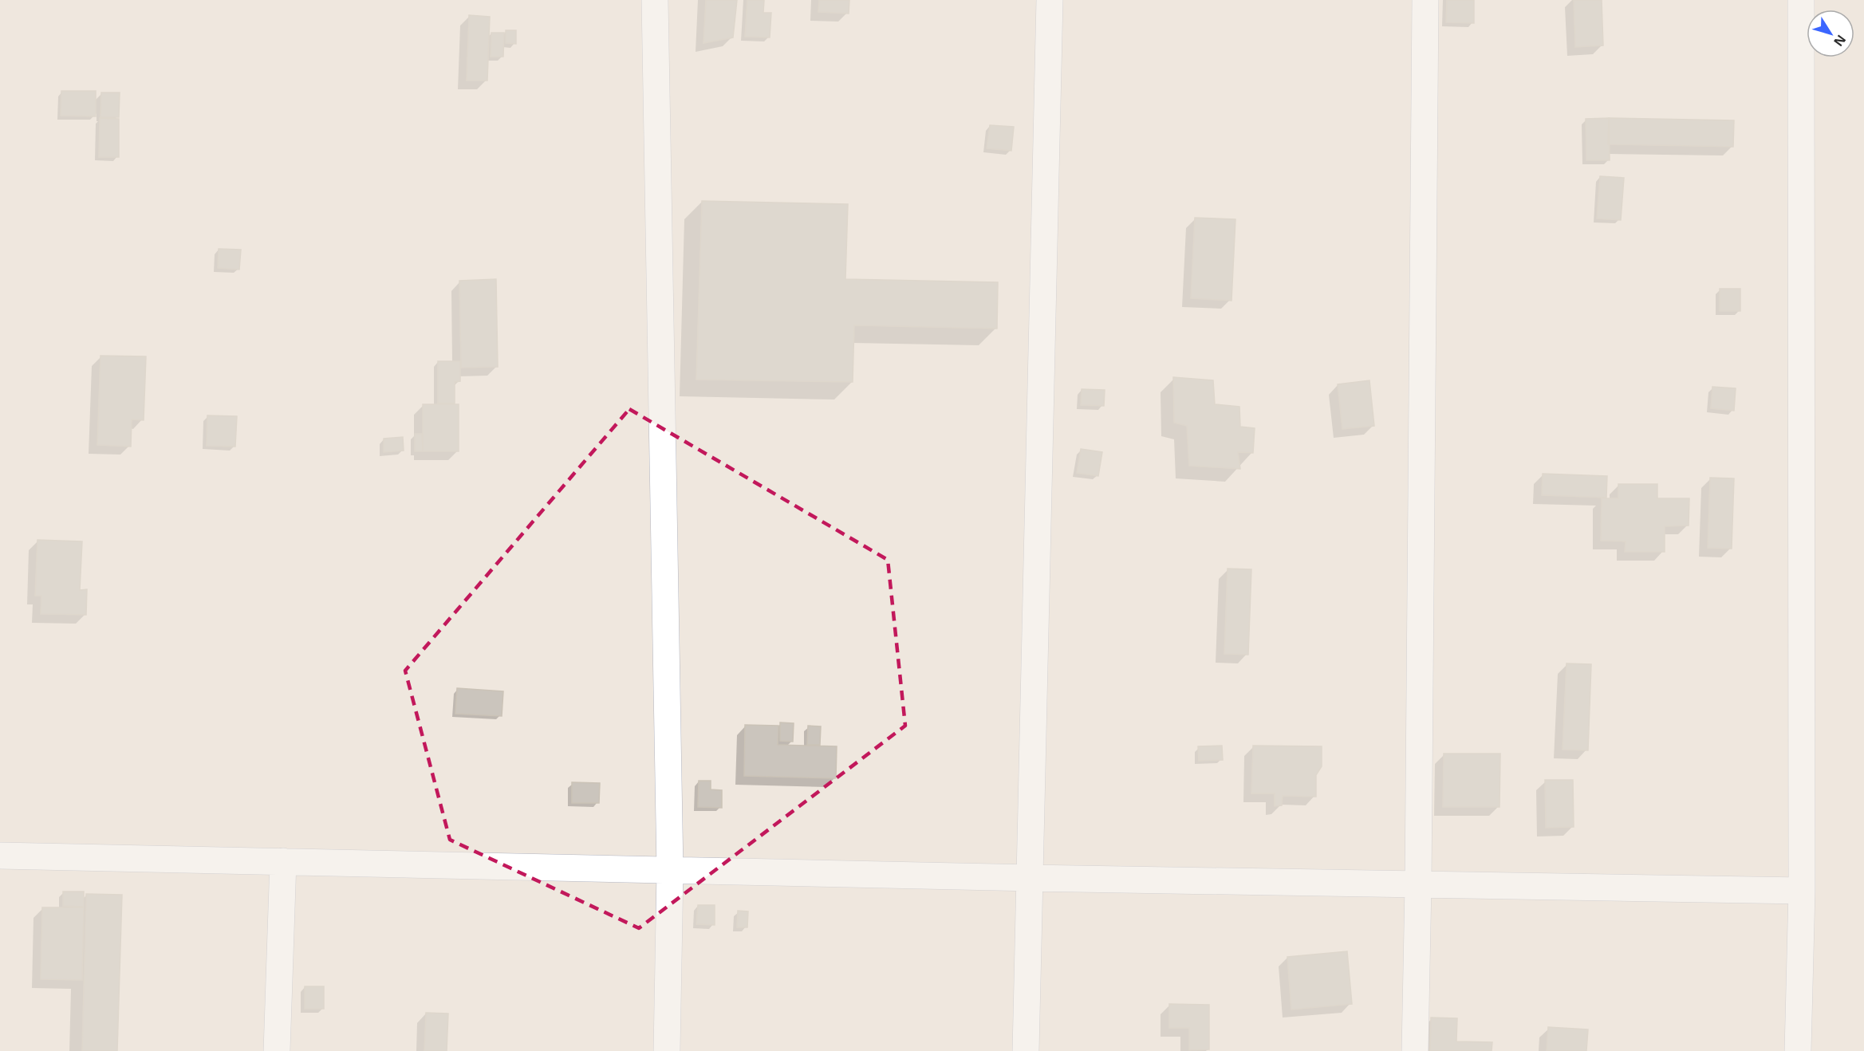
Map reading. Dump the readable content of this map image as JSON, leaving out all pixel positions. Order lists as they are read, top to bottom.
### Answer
{
  "north": "bottom right"
}
